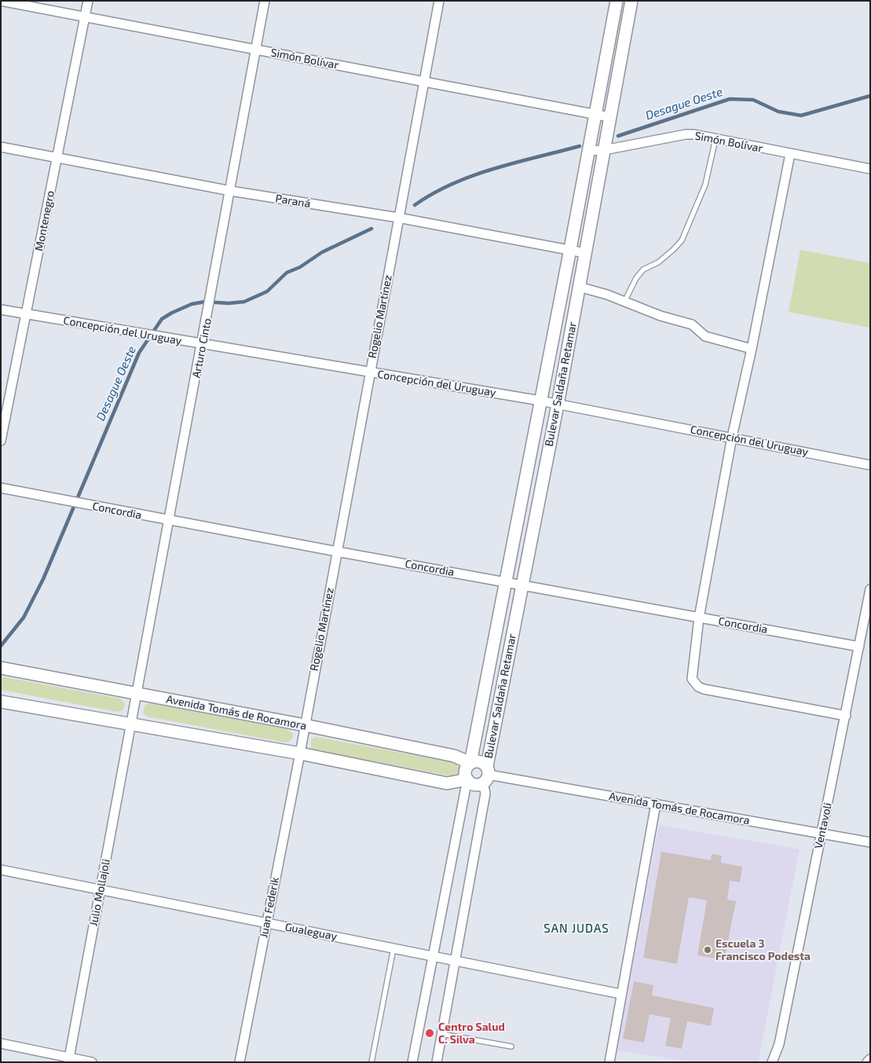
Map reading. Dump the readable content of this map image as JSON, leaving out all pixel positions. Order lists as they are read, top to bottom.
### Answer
{
  "streets": {
    "street": [
      "Simón Bolívar",
      "Paraná",
      "Montenegro",
      "Rogelio Martínez",
      "Concepción del Uruguay",
      "Arturo Cinto",
      "Bulevar Saldaña Retamar",
      "Concordia",
      "Avenida Tomás de Rocamora",
      "Ventavoli",
      "Julio Mollajoli",
      "Juan Federik",
      "Gualeguay"
    ]
  },
  "crossings": [
    ["Simón Bolívar", "Montenegro"],
    ["Simón Bolívar", "Rogelio Martínez"],
    ["Simón Bolívar", "Arturo Cinto"],
    ["Simón Bolívar", "Bulevar Saldaña Retamar"],
    ["Paraná", "Montenegro"],
    ["Paraná", "Rogelio Martínez"],
    ["Paraná", "Arturo Cinto"],
    ["Paraná", "Bulevar Saldaña Retamar"],
    ["Montenegro", "Concepción del Uruguay"],
    ["Rogelio Martínez", "Concepción del Uruguay"],
    ["Rogelio Martínez", "Concordia"],
    ["Rogelio Martínez", "Avenida Tomás de Rocamora"],
    ["Rogelio Martínez", "Juan Federik"],
    ["Concepción del Uruguay", "Arturo Cinto"],
    ["Concepción del Uruguay", "Bulevar Saldaña Retamar"],
    ["Arturo Cinto", "Concordia"],
    ["Arturo Cinto", "Avenida Tomás de Rocamora"],
    ["Arturo Cinto", "Julio Mollajoli"],
    ["Bulevar Saldaña Retamar", "Concordia"],
    ["Bulevar Saldaña Retamar", "Avenida Tomás de Rocamora"],
    ["Bulevar Saldaña Retamar", "Gualeguay"],
    ["Concordia", "Ventavoli"],
    ["Avenida Tomás de Rocamora", "Ventavoli"],
    ["Avenida Tomás de Rocamora", "Julio Mollajoli"],
    ["Julio Mollajoli", "Gualeguay"],
    ["Juan Federik", "Gualeguay"]
  ],
  "districts": ["SAN JUDAS"],
  "water": ["Desague Oeste"],
  "places": ["Escuela 3 Francisco Podesta", "Centro Salud C. Silva"]
}
